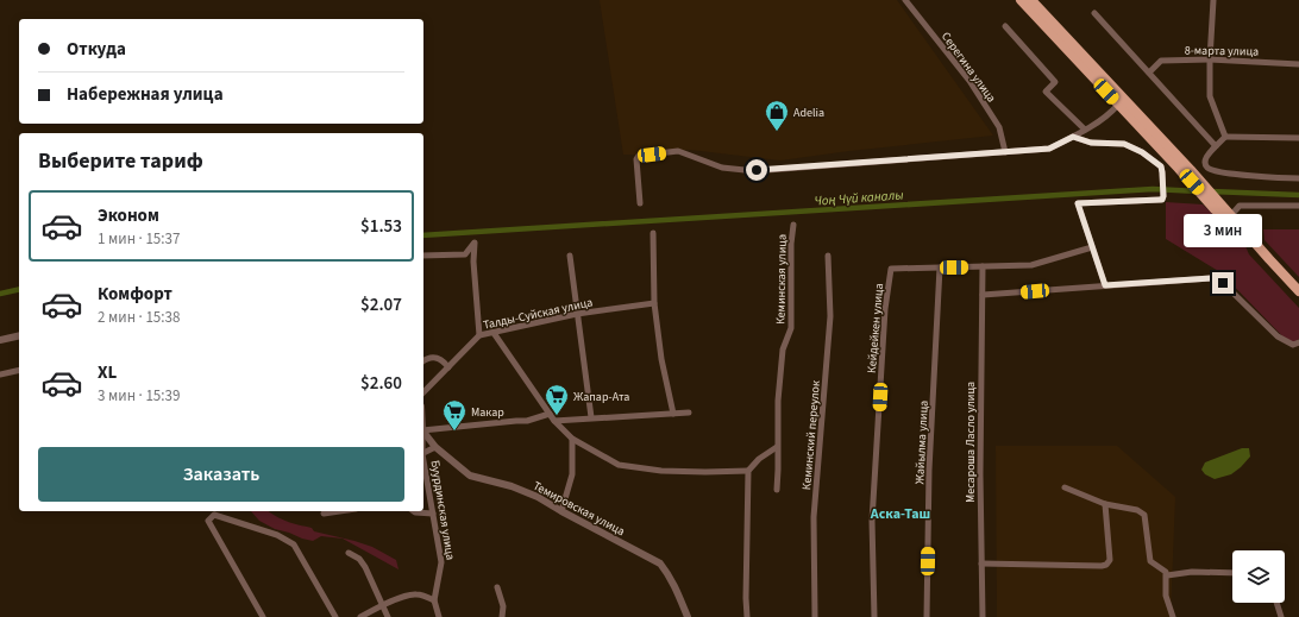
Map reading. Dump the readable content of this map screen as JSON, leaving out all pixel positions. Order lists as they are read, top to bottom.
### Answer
{
  "streets": {
    "street": [
      "8-марта улица",
      "Серегина улица",
      "Кеминская улица",
      "Талды-Суйская улица",
      "Кейдейкен улица",
      "Кеминский переулок",
      "Жайылма улица",
      "Месароша Ласло улица",
      "Темировская улица",
      "Буурдинская улица"
    ]
  },
  "crossings": [
    ["Кейдейкен улица", "Жайылма улица"]
  ],
  "districts": ["Аска-Таш"],
  "water": ["Чоң Чүй каналы"],
  "places": {
    "shop": ["Adelia"],
    "supermarket": ["Жапар-Ата", "Макар"]
  },
  "page": {
    "banner": ["Откуда", "Набережная улица"],
    "heading": "Выберите тариф",
    "list": [
      {
        "name": "Эконом",
        "note": "1 мин · 15:37",
        "value": "$1.53"
      },
      {
        "name": "Комфорт",
        "note": "2 мин · 15:38",
        "value": "$2.07"
      },
      {
        "name": "XL",
        "note": "3 мин · 15:39",
        "value": "$2.60"
      }
    ],
    "bubble": "3 мин",
    "buttons": "Заказать"
  }
}
